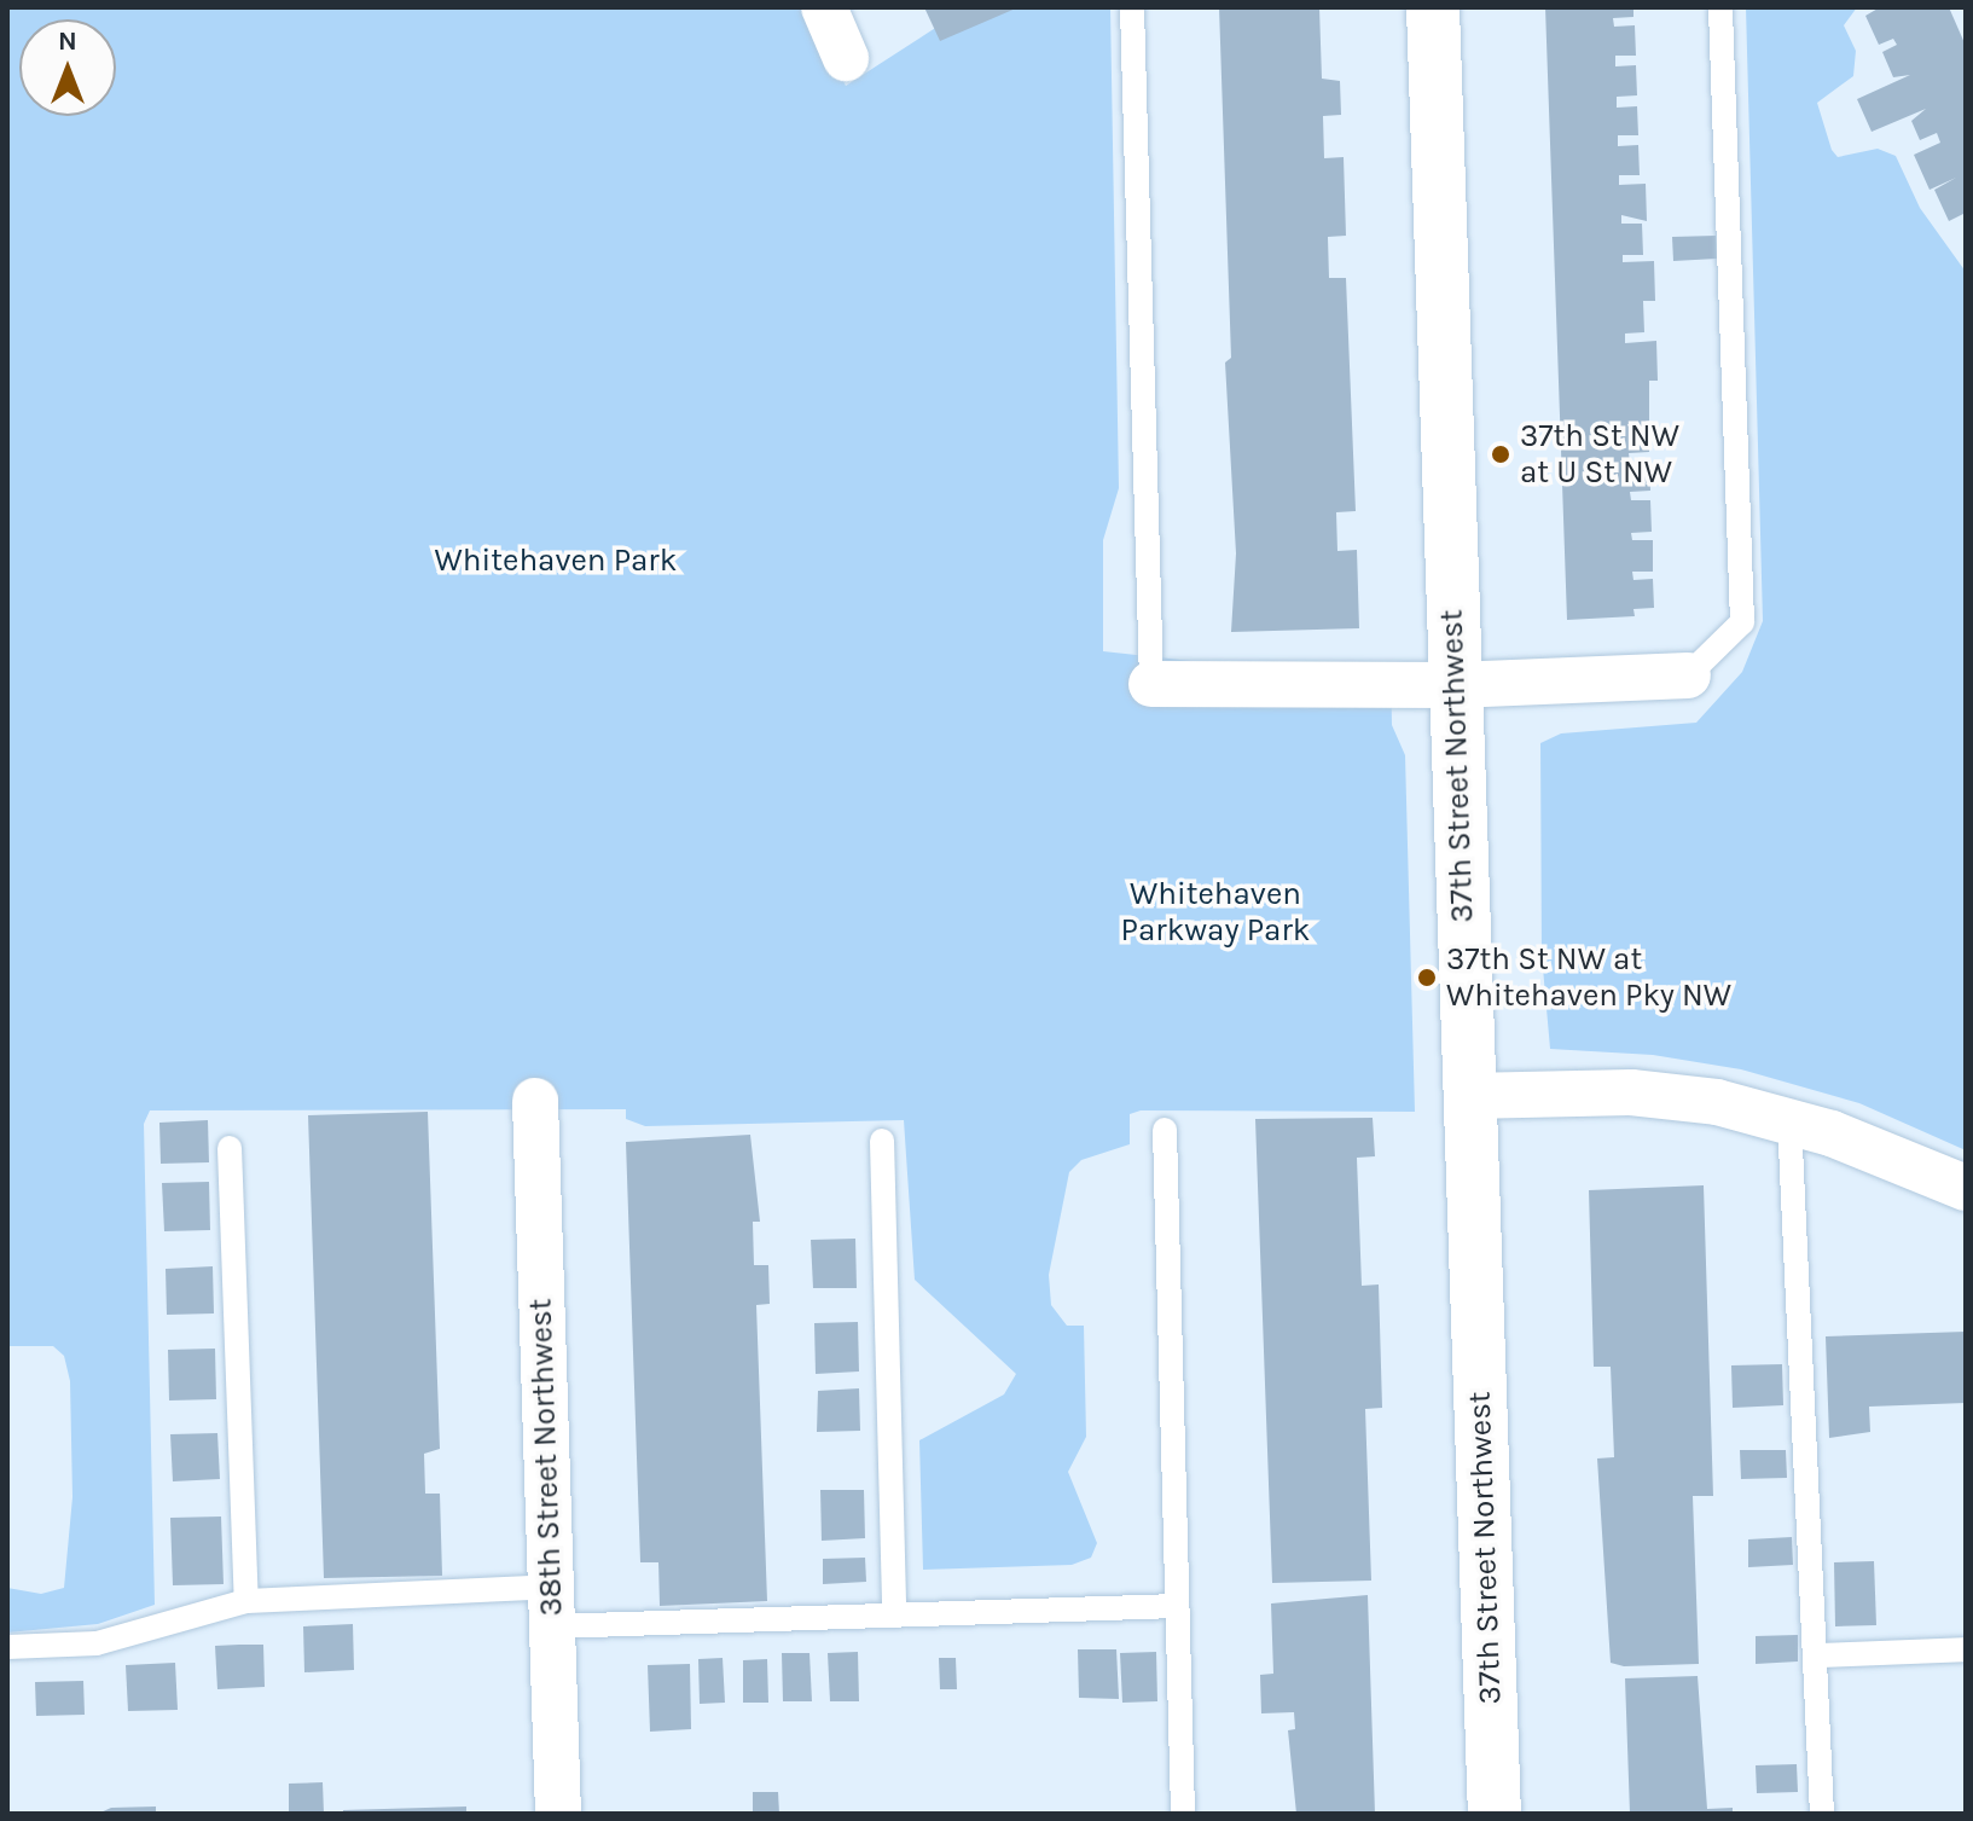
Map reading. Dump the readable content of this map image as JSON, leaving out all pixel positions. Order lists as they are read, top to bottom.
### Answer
{
  "streets": {
    "street": ["37th Street Northwest", "38th Street Northwest"]
  },
  "parks": ["Whitehaven Park", "Whitehaven Parkway Park"],
  "places": ["37th St NW at U St NW", "37th St NW at Whitehaven Pky NW"],
  "north": "top"
}
